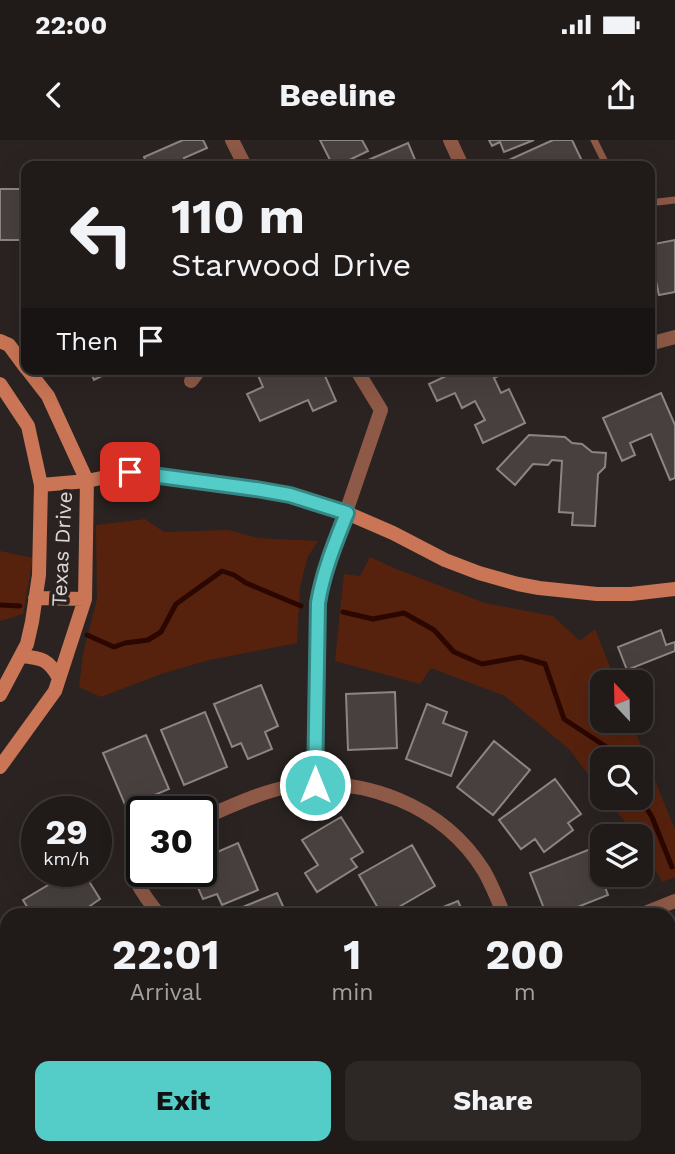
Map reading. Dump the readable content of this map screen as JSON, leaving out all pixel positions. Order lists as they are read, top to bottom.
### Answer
{
  "streets": {
    "street": ["Texas Drive"]
  },
  "north": "top",
  "page": {
    "status": "22:00",
    "header": "Beeline",
    "turn": ["110 m", "Starwood Drive"],
    "then": "Then",
    "speed": "29 km/h",
    "limit": "30",
    "eta": [
      "22:01",
      "Arrival",
      "1",
      "min",
      "200",
      "m"
    ],
    "buttons": ["Exit", "Share"]
  }
}
